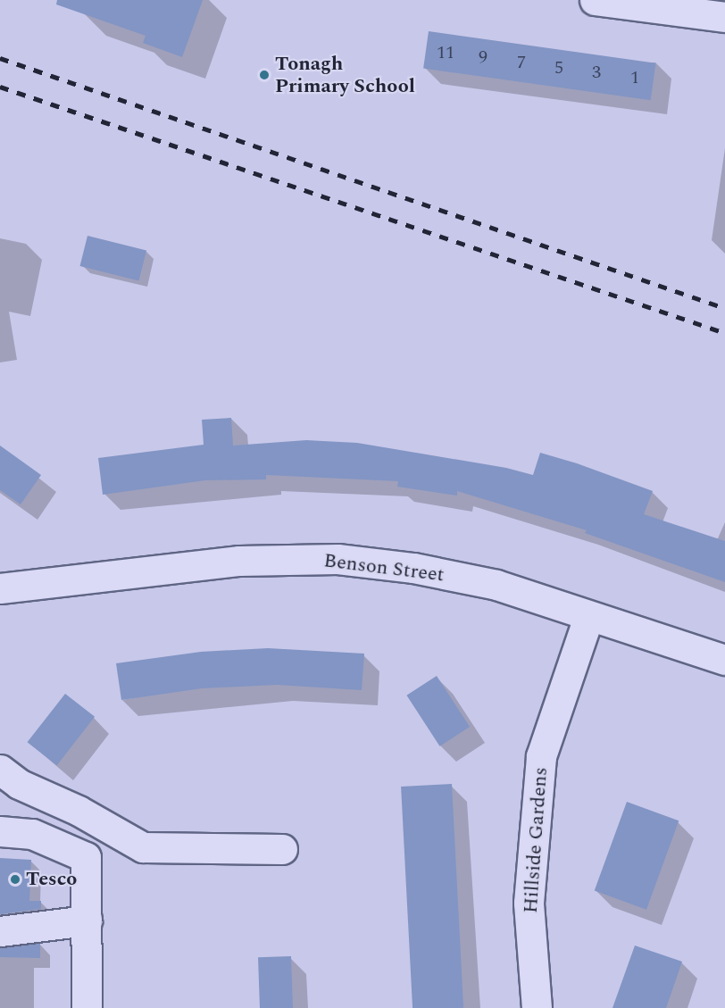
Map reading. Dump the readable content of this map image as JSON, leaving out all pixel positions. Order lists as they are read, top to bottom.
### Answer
{
  "streets": {
    "street": ["Benson Street", "Hillside Gardens"]
  },
  "crossings": [
    ["Benson Street", "Hillside Gardens"]
  ],
  "places": ["Tonagh Primary School", "Tesco"],
  "house_numbers": [
    "11",
    "9",
    "7",
    "5",
    "3",
    "1"
  ]
}
